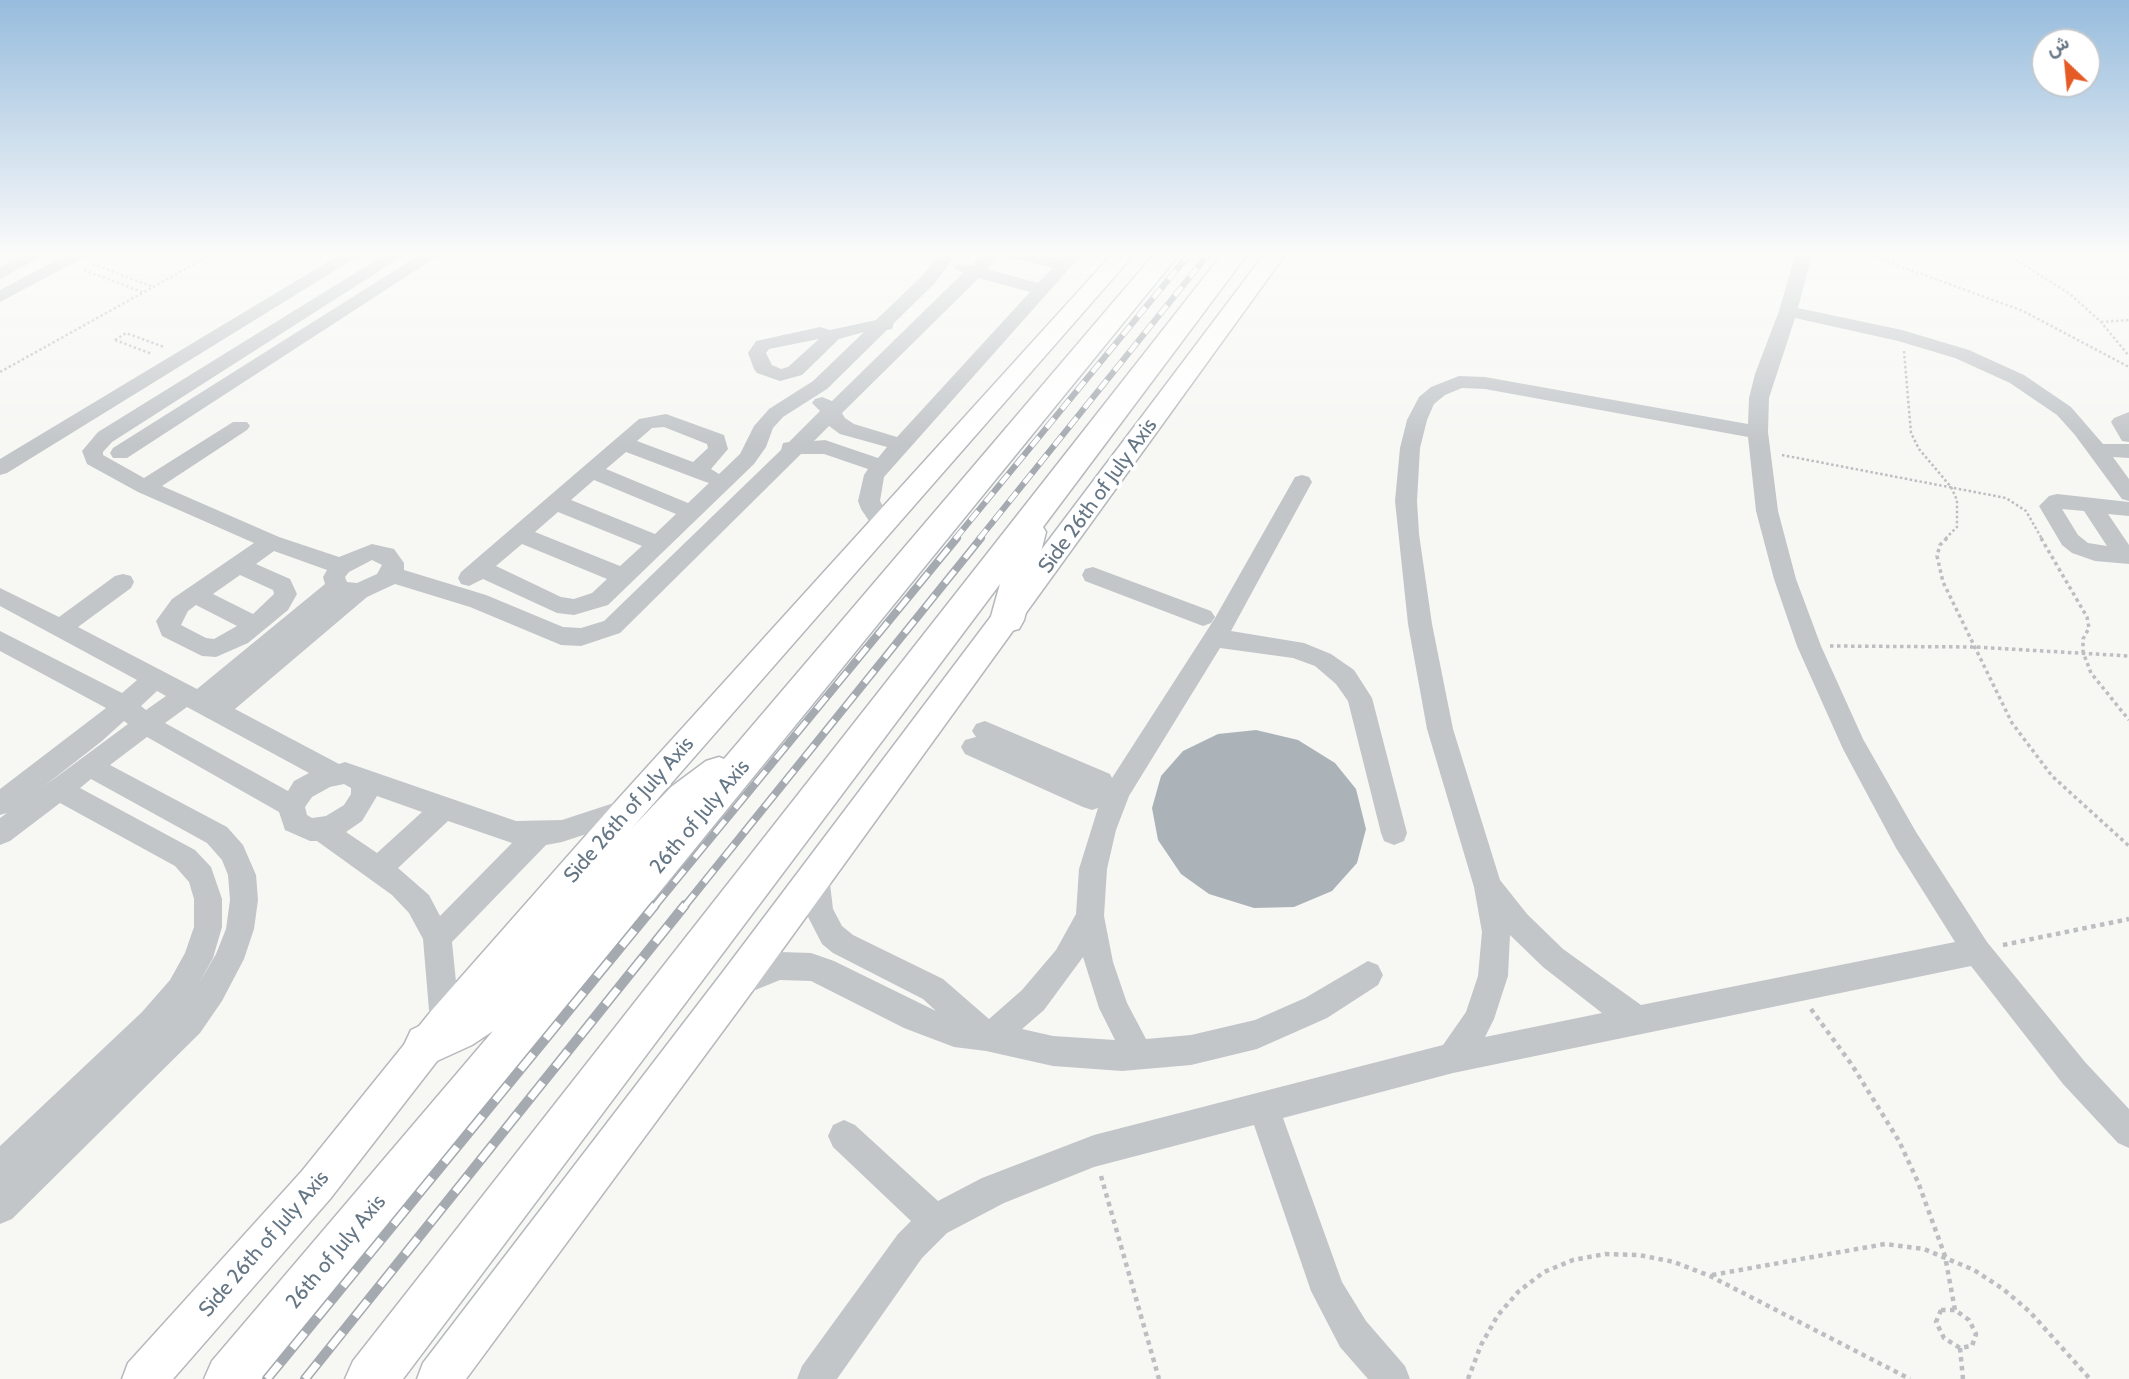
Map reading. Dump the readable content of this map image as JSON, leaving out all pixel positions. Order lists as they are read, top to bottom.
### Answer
{
  "streets": {
    "highway": ["26th of July Axis"],
    "main road": ["Side 26th of July Axis"]
  },
  "north": "top left"
}
